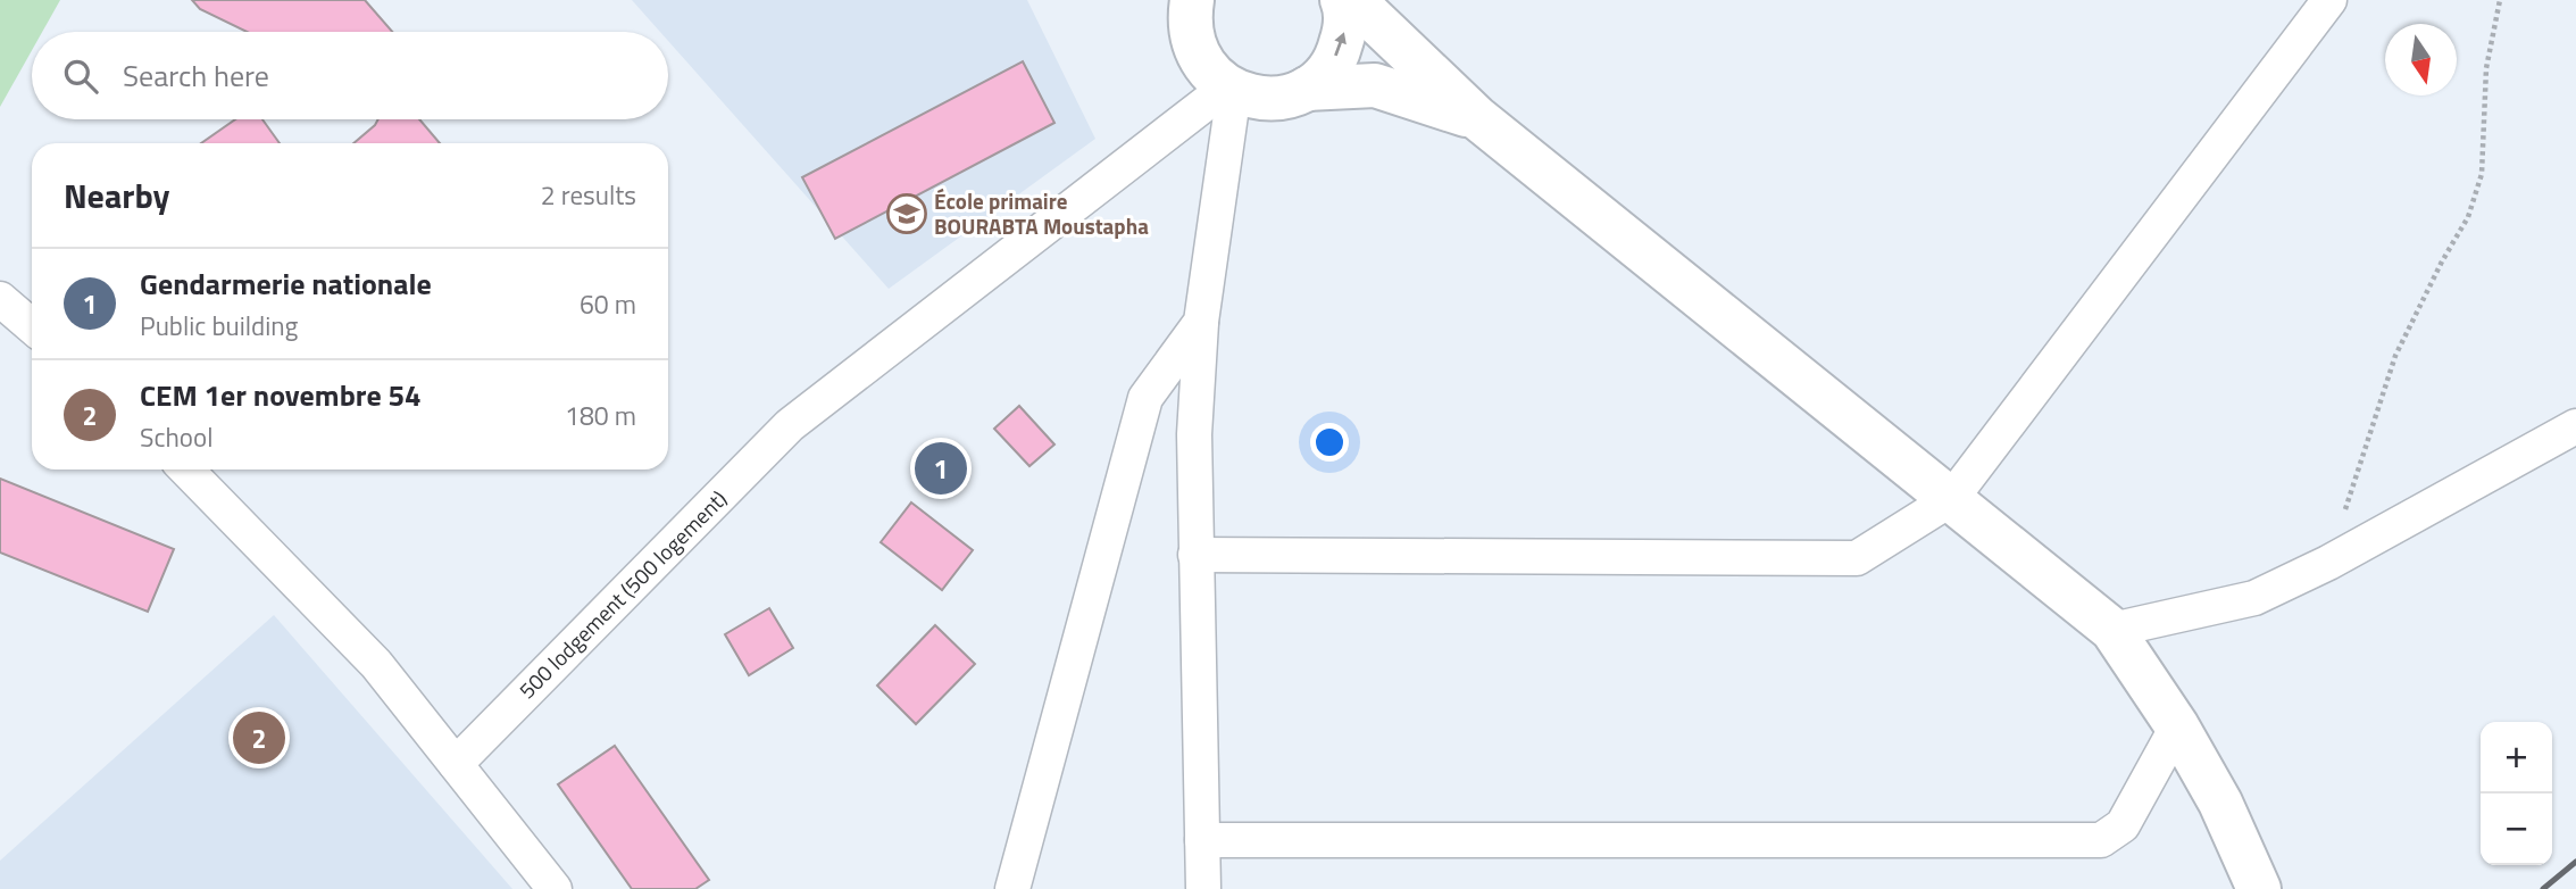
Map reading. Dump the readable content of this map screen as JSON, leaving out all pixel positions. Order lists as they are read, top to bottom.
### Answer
{
  "streets": {
    "street": ["500 lodgement (500 logement)"]
  },
  "places": {
    "school or university": ["École primaire BOURABTA Moustapha"]
  },
  "north": "bottom",
  "page": {
    "search": "Search here",
    "heading": ["Nearby", "2 results"],
    "list": [
      {
        "mark": "1",
        "name": "Gendarmerie nationale",
        "note": "Public building",
        "value": "60 m"
      },
      {
        "mark": "2",
        "name": "CEM 1er novembre 54",
        "note": "School",
        "value": "180 m"
      }
    ],
    "pins": ["1", "2"],
    "map_buttons": ["+", "−"]
  }
}
